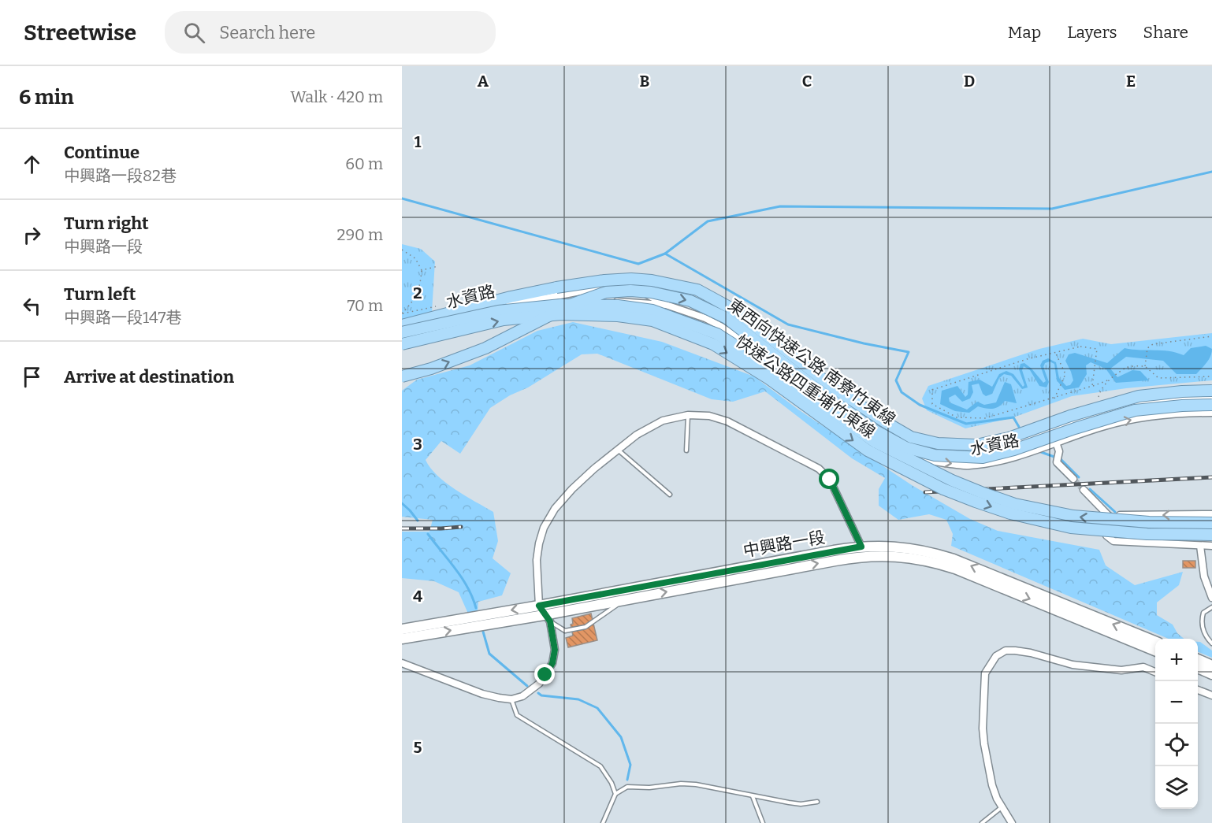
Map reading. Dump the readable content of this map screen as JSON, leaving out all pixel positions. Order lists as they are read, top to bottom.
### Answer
{
  "streets": {
    "highway": ["東西向快速公路 南寮竹東線", "快速公路四重埔竹東線"],
    "main road": ["中興路一段"],
    "street": ["水資路"]
  },
  "crossings": [
    ["水資路", "快速公路四重埔竹東線"]
  ],
  "page": {
    "header": "Streetwise",
    "search": "Search here",
    "nav": ["Map", "Layers", "Share"],
    "heading": ["6 min", "Walk · 420 m"],
    "list": [
      ["Continue", "中興路一段82巷", "60 m"],
      ["Turn right", "中興路一段", "290 m"],
      ["Turn left", "中興路一段147巷", "70 m"],
      "Arrive at destination"
    ],
    "map_buttons": ["+", "−"]
  },
  "grid": {
    "columns": [
      "A",
      "B",
      "C",
      "D",
      "E"
    ],
    "rows": [
      "1",
      "2",
      "3",
      "4",
      "5"
    ]
  }
}
